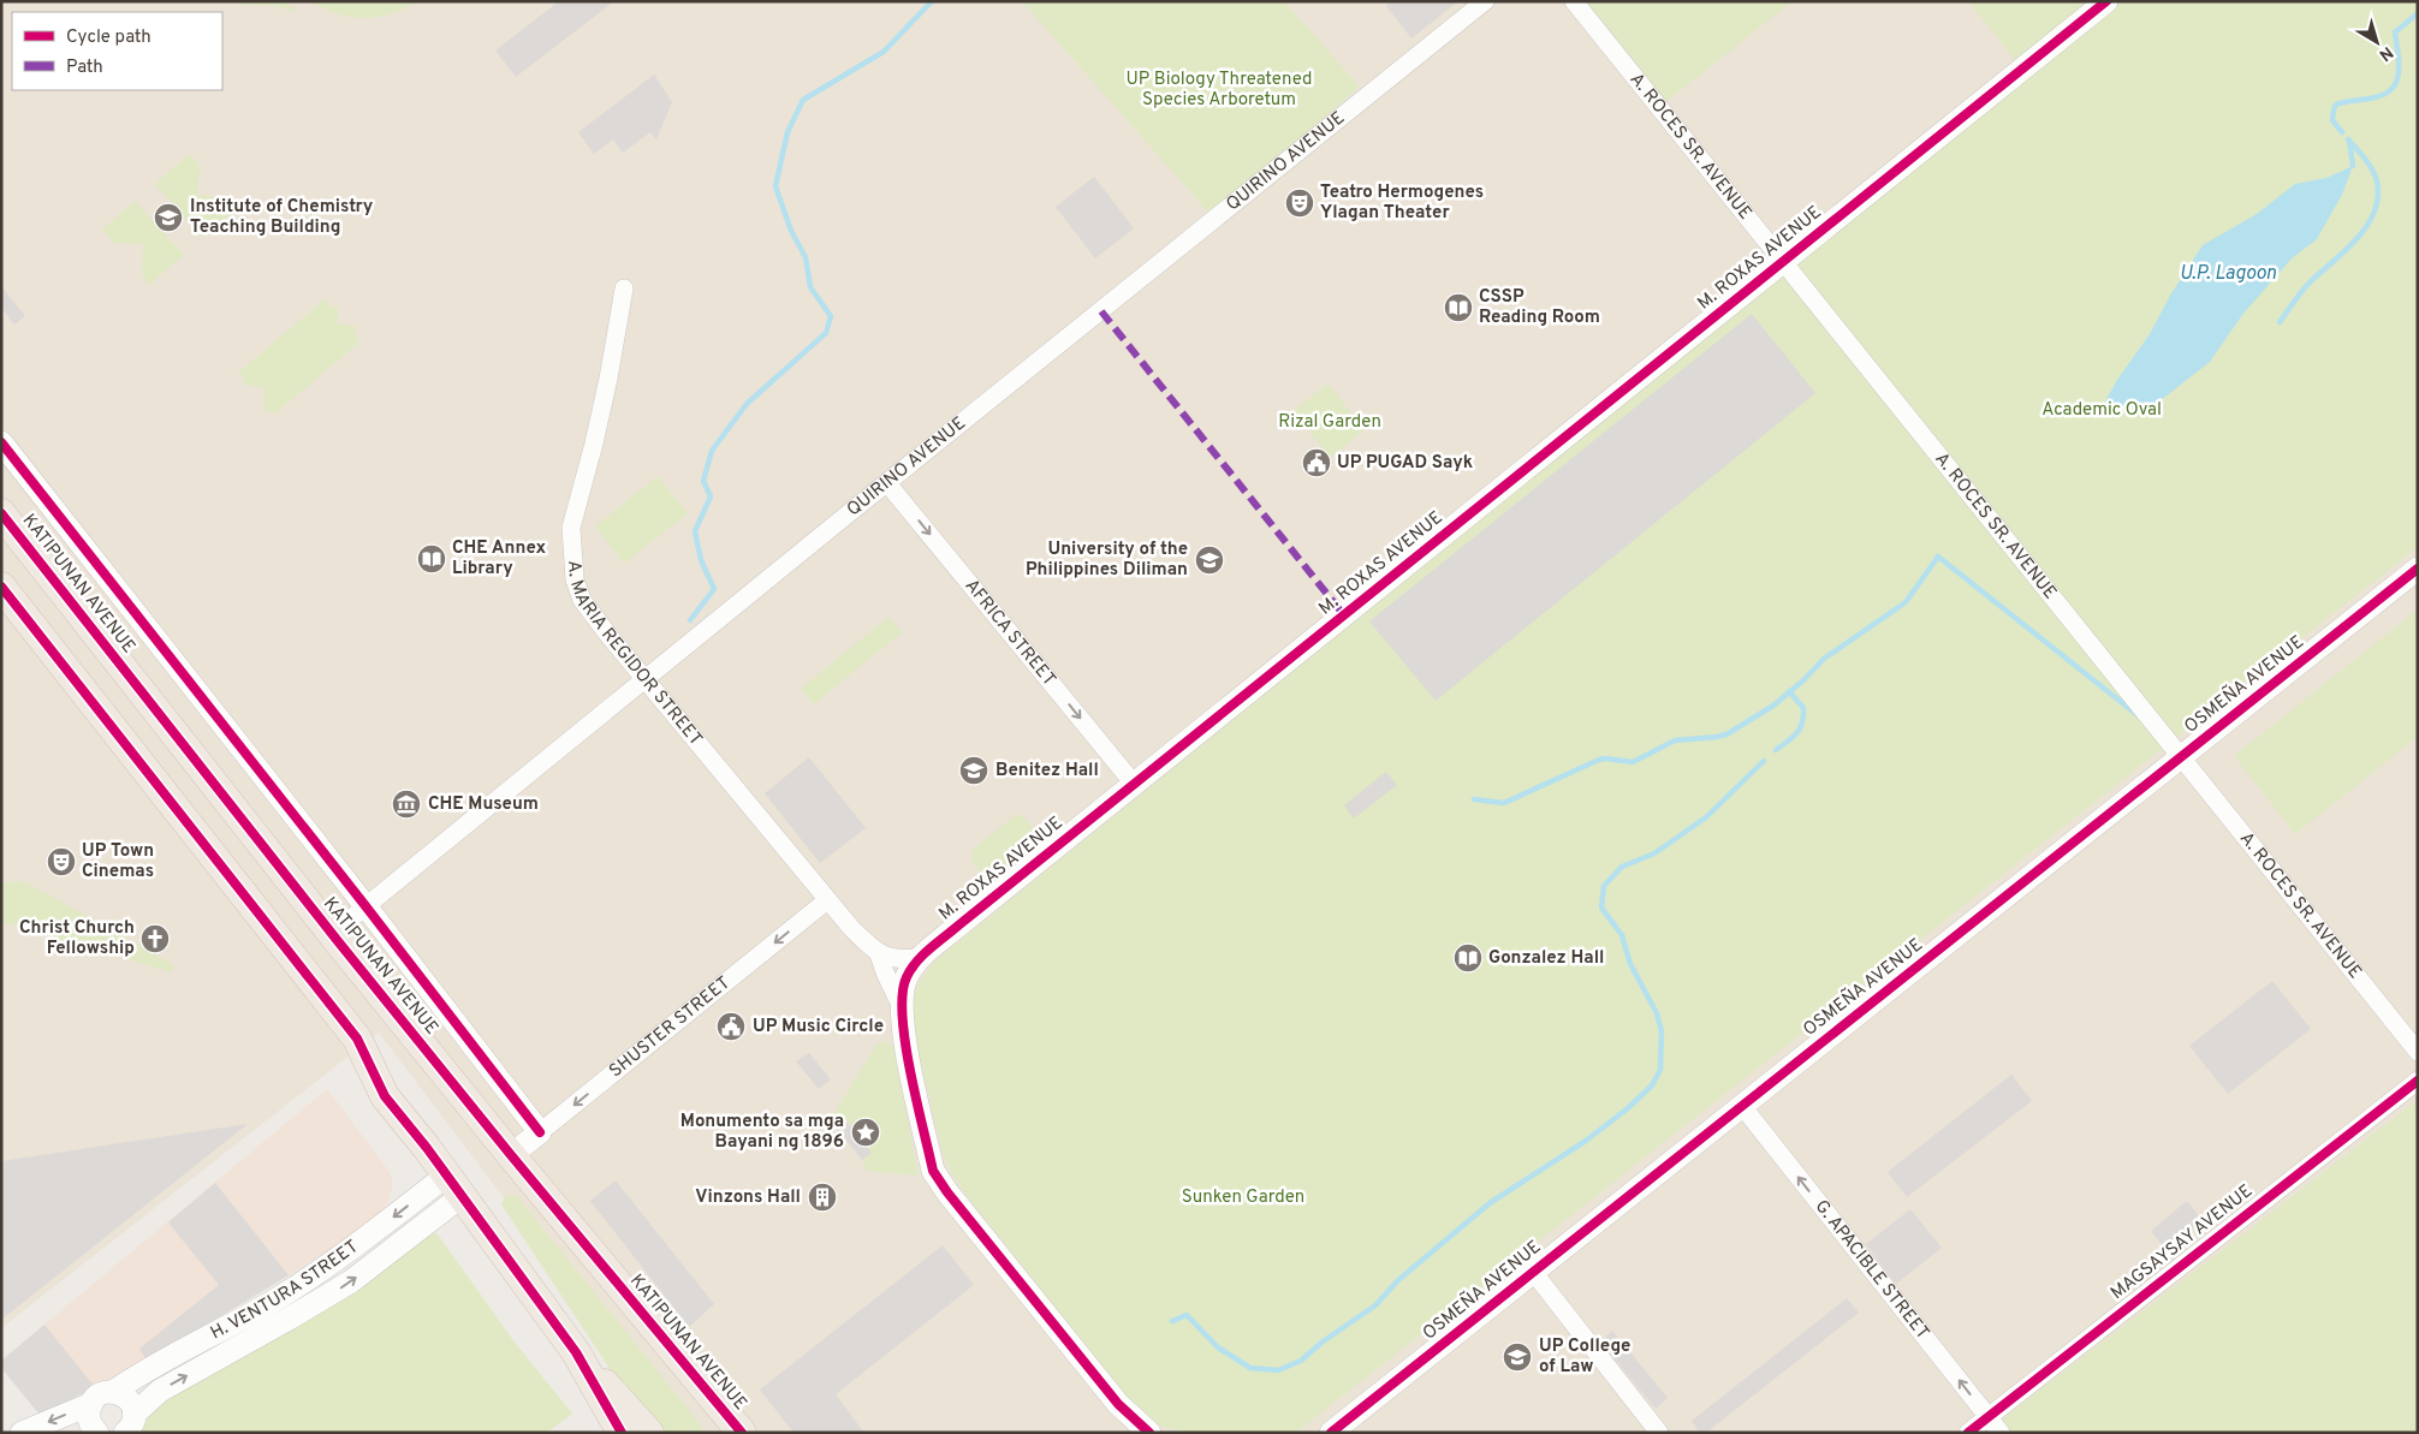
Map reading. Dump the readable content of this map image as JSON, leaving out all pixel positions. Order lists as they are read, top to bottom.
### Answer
{
  "streets": {
    "main road": ["KATIPUNAN AVENUE"],
    "street": [
      "A. ROCES SR. AVENUE",
      "QUIRINO AVENUE",
      "M. ROXAS AVENUE",
      "AFRICA STREET",
      "A. MARIA REGIDOR STREET",
      "OSMEÑA AVENUE",
      "SHUSTER STREET",
      "MAGSAYSAY AVENUE",
      "G. APACIBLE STREET",
      "H. VENTURA STREET"
    ]
  },
  "crossings": [
    ["A. ROCES SR. AVENUE", "M. ROXAS AVENUE"],
    ["A. ROCES SR. AVENUE", "OSMEÑA AVENUE"],
    ["QUIRINO AVENUE", "KATIPUNAN AVENUE"],
    ["QUIRINO AVENUE", "AFRICA STREET"],
    ["QUIRINO AVENUE", "A. MARIA REGIDOR STREET"],
    ["M. ROXAS AVENUE", "AFRICA STREET"],
    ["M. ROXAS AVENUE", "A. MARIA REGIDOR STREET"],
    ["KATIPUNAN AVENUE", "SHUSTER STREET"],
    ["A. MARIA REGIDOR STREET", "SHUSTER STREET"],
    ["OSMEÑA AVENUE", "G. APACIBLE STREET"],
    ["MAGSAYSAY AVENUE", "G. APACIBLE STREET"]
  ],
  "one_way": ["AFRICA STREET", "SHUSTER STREET", "G. APACIBLE STREET"],
  "water": ["U.P. Lagoon"],
  "parks": [
    "UP Biology Threatened Species Arboretum",
    "Academic Oval",
    "Rizal Garden",
    "Sunken Garden"
  ],
  "places": {
    "theatre": ["Teatro Hermogenes Ylagan Theater", "UP Town Cinemas"],
    "school or university": [
      "Institute of Chemistry Teaching Building",
      "University of the Philippines Diliman",
      "Benitez Hall",
      "UP College of Law"
    ],
    "library": ["CSSP Reading Room", "CHE Annex Library", "Gonzalez Hall"],
    "public building": ["UP PUGAD Sayk", "UP Music Circle"],
    "museum": ["CHE Museum"],
    "church": ["Christ Church Fellowship"],
    "place": ["Monumento sa mga Bayani ng 1896"],
    "building": ["Vinzons Hall"]
  },
  "legend": ["Cycle path", "Path"],
  "north": "bottom right"
}
